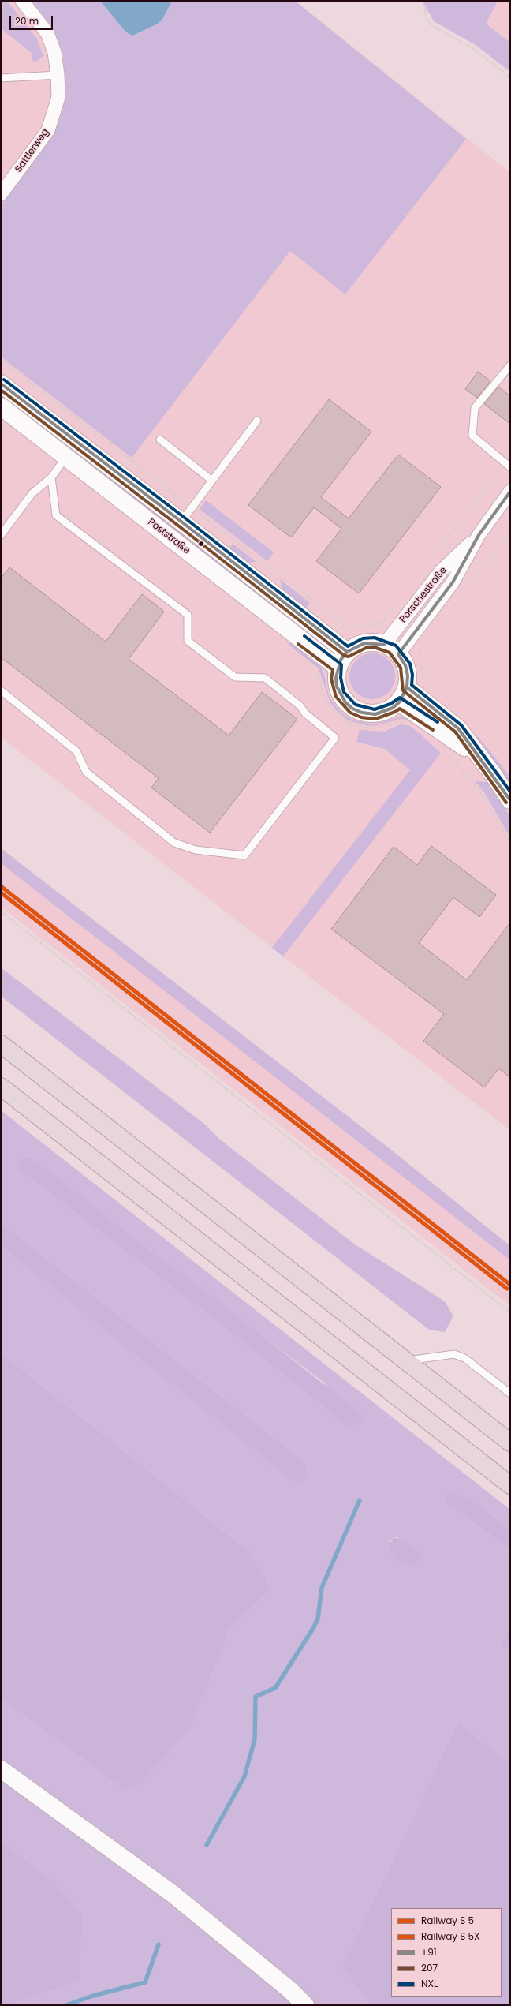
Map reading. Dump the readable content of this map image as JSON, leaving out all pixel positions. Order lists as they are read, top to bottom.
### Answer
{
  "streets": {
    "street": ["Sattlerweg", "Poststraße", "Porschestraße"]
  },
  "crossings": [
    ["Poststraße", "Porschestraße"]
  ],
  "lines": ["transit line NXL", "transit line +91", "transit line 207"],
  "legend": [
    "Railway S 5",
    "Railway S 5X",
    "+91",
    "207",
    "NXL"
  ],
  "scale_bar": "20 m"
}
